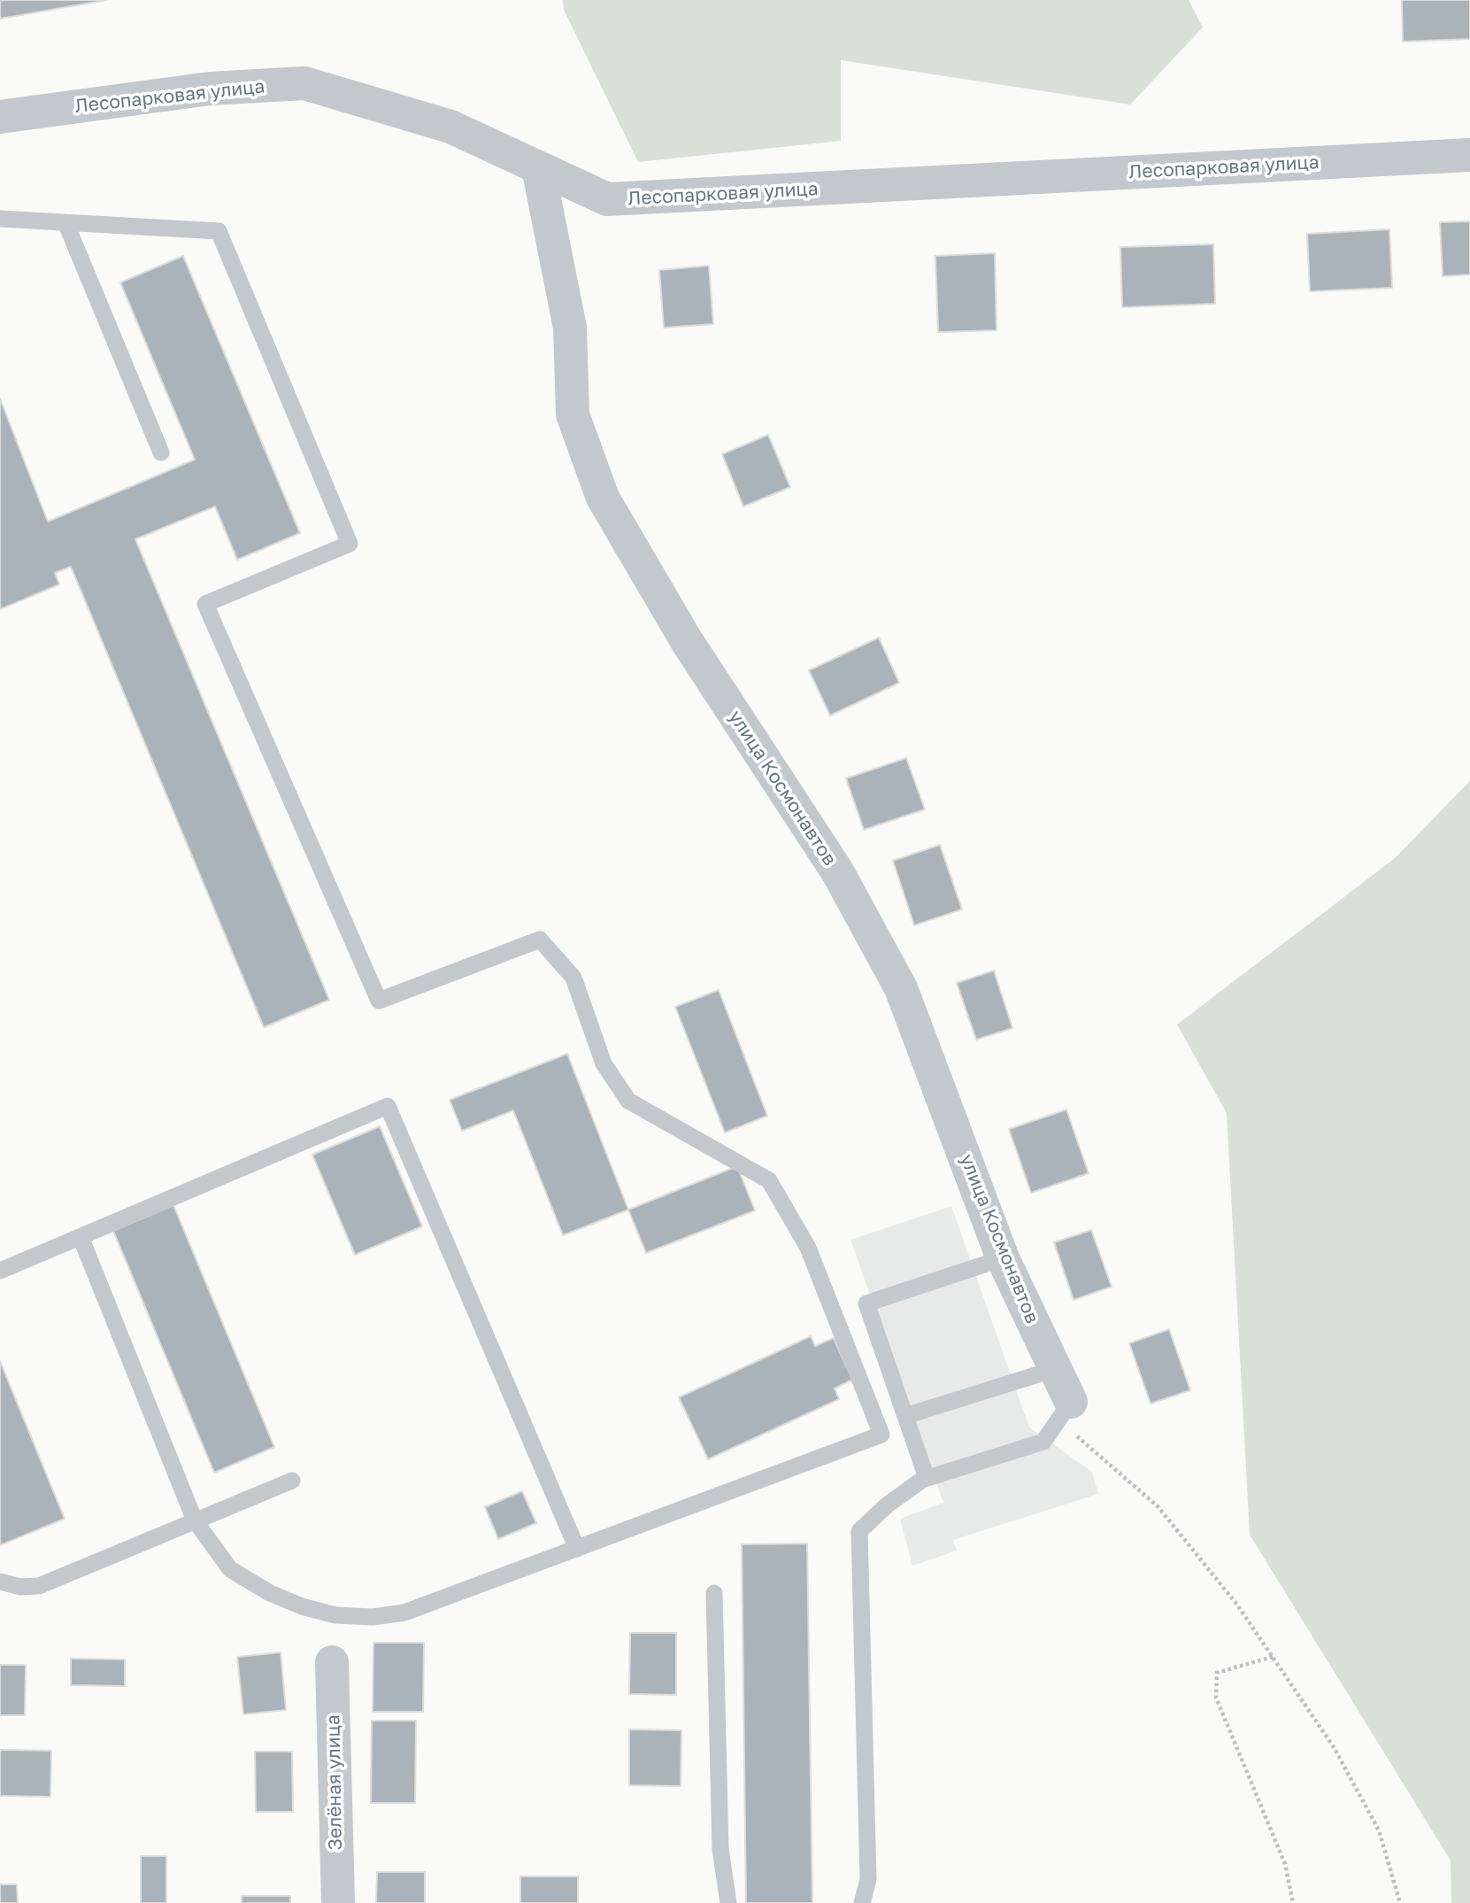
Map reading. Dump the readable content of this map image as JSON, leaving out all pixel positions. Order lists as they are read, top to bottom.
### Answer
{
  "streets": {
    "street": ["Лесопарковая улица", "улица Космонавтов", "Зелёная улица"]
  },
  "crossings": [
    ["Лесопарковая улица", "улица Космонавтов"]
  ]
}
